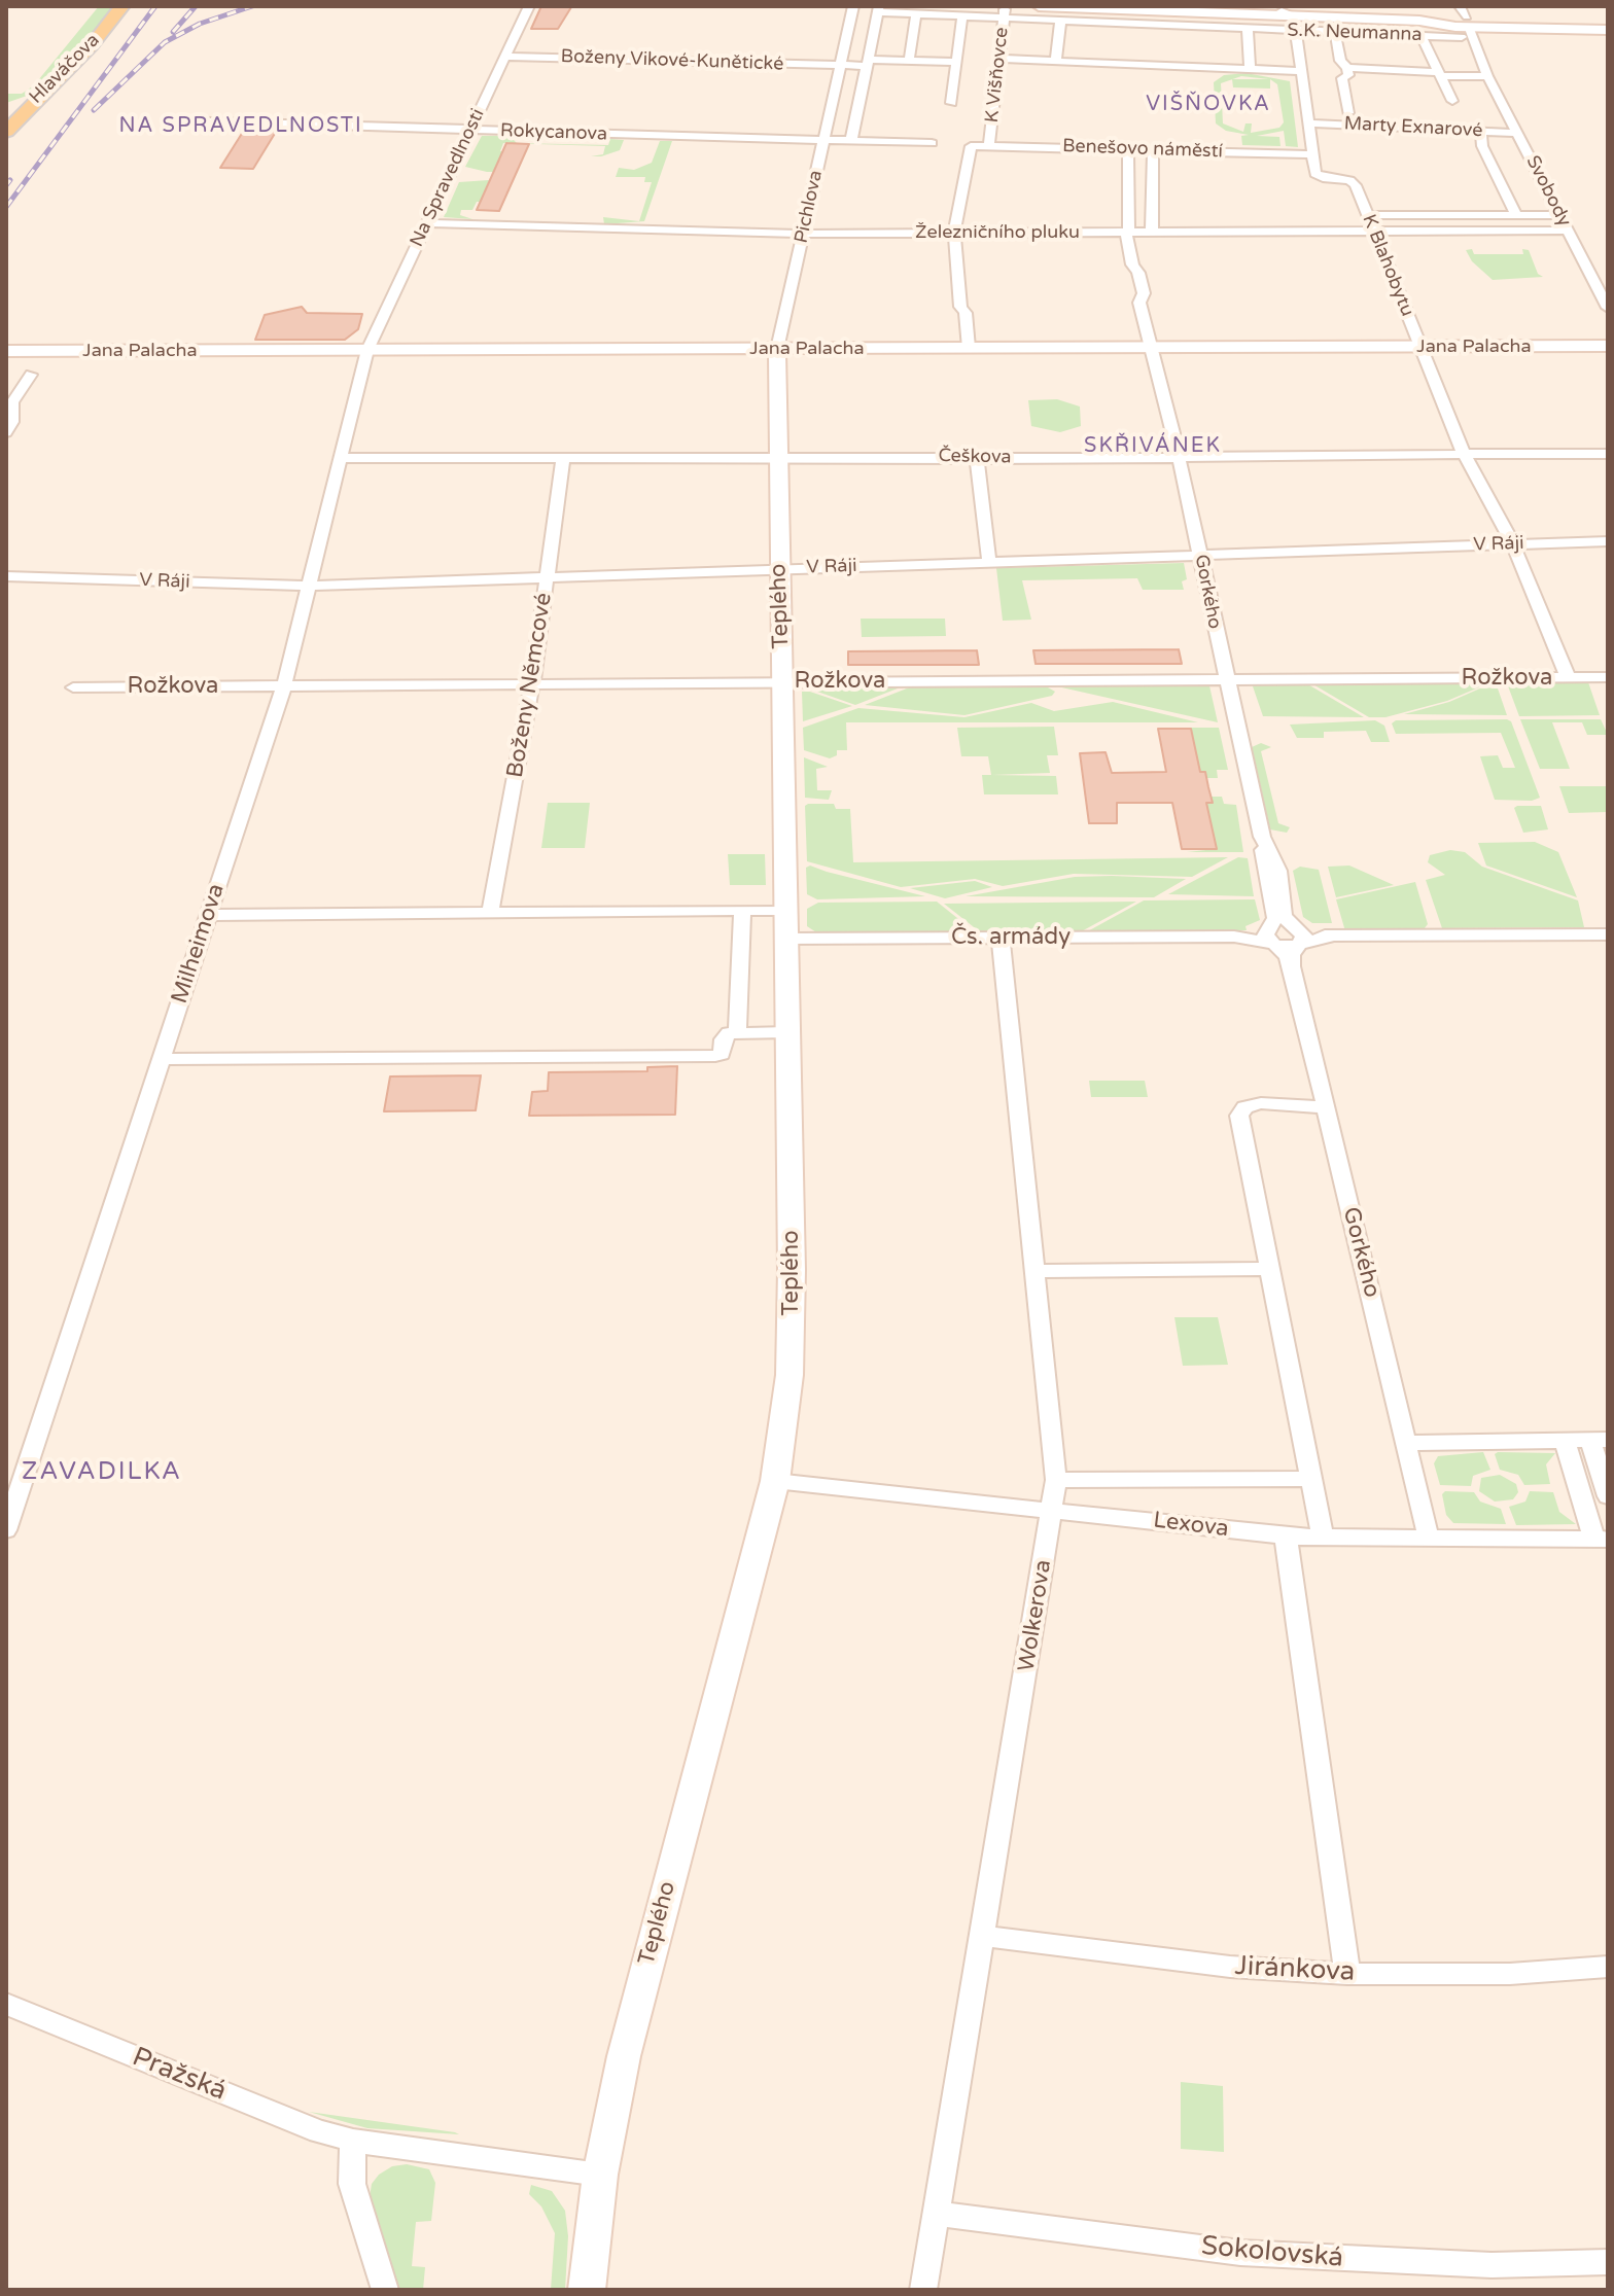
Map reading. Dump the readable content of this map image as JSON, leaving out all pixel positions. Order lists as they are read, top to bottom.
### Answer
{
  "streets": {
    "main road": ["Hlaváčova", "Jana Palacha", "Teplého"],
    "street": [
      "S.K. Neumanna",
      "Boženy Vikové-Kunětické",
      "K Višňovce",
      "Marty Exnarové",
      "Rokycanova",
      "Benešovo náměstí",
      "Na Spravedlnosti",
      "Svobody",
      "Pichlova",
      "Železničního pluku",
      "K Blahobytu",
      "Češkova",
      "V Ráji",
      "Gorkého",
      "Rožkova",
      "Boženy Němcové",
      "Čs. armády",
      "Milheimova",
      "Lexova",
      "Wolkerova",
      "Jiránkova",
      "Pražská",
      "Sokolovská"
    ]
  },
  "crossings": [
    ["S.K. Neumanna", "K Višňovce"],
    ["S.K. Neumanna", "Svobody"],
    ["Boženy Vikové-Kunětické", "Na Spravedlnosti"],
    ["Boženy Vikové-Kunětické", "Pichlova"],
    ["K Višňovce", "Benešovo náměstí"],
    ["K Višňovce", "Železničního pluku"],
    ["K Višňovce", "Jana Palacha"],
    ["Marty Exnarové", "Svobody"],
    ["Rokycanova", "Na Spravedlnosti"],
    ["Rokycanova", "Pichlova"],
    ["Benešovo náměstí", "K Blahobytu"],
    ["Na Spravedlnosti", "Železničního pluku"],
    ["Na Spravedlnosti", "Jana Palacha"],
    ["Na Spravedlnosti", "Milheimova"],
    ["Svobody", "Železničního pluku"],
    ["Pichlova", "Železničního pluku"],
    ["Pichlova", "Jana Palacha"],
    ["Pichlova", "Teplého"],
    ["Železničního pluku", "K Blahobytu"],
    ["Železničního pluku", "Gorkého"],
    ["K Blahobytu", "Jana Palacha"],
    ["K Blahobytu", "Češkova"],
    ["K Blahobytu", "V Ráji"],
    ["K Blahobytu", "Rožkova"],
    ["Jana Palacha", "Gorkého"],
    ["Jana Palacha", "Teplého"],
    ["Jana Palacha", "Milheimova"],
    ["Češkova", "Gorkého"],
    ["Češkova", "Teplého"],
    ["Češkova", "Boženy Němcové"],
    ["Češkova", "Milheimova"],
    ["V Ráji", "Gorkého"],
    ["V Ráji", "Teplého"],
    ["V Ráji", "Boženy Němcové"],
    ["V Ráji", "Milheimova"],
    ["Gorkého", "Rožkova"],
    ["Gorkého", "Čs. armády"],
    ["Gorkého", "Lexova"],
    ["Teplého", "Rožkova"],
    ["Teplého", "Čs. armády"],
    ["Teplého", "Lexova"],
    ["Teplého", "Pražská"],
    ["Rožkova", "Boženy Němcové"],
    ["Rožkova", "Milheimova"],
    ["Čs. armády", "Wolkerova"],
    ["Lexova", "Wolkerova"],
    ["Wolkerova", "Jiránkova"],
    ["Wolkerova", "Sokolovská"]
  ],
  "districts": [
    "VIŠŇOVKA",
    "NA SPRAVEDLNOSTI",
    "SKŘIVÁNEK",
    "ZAVADILKA"
  ]
}
